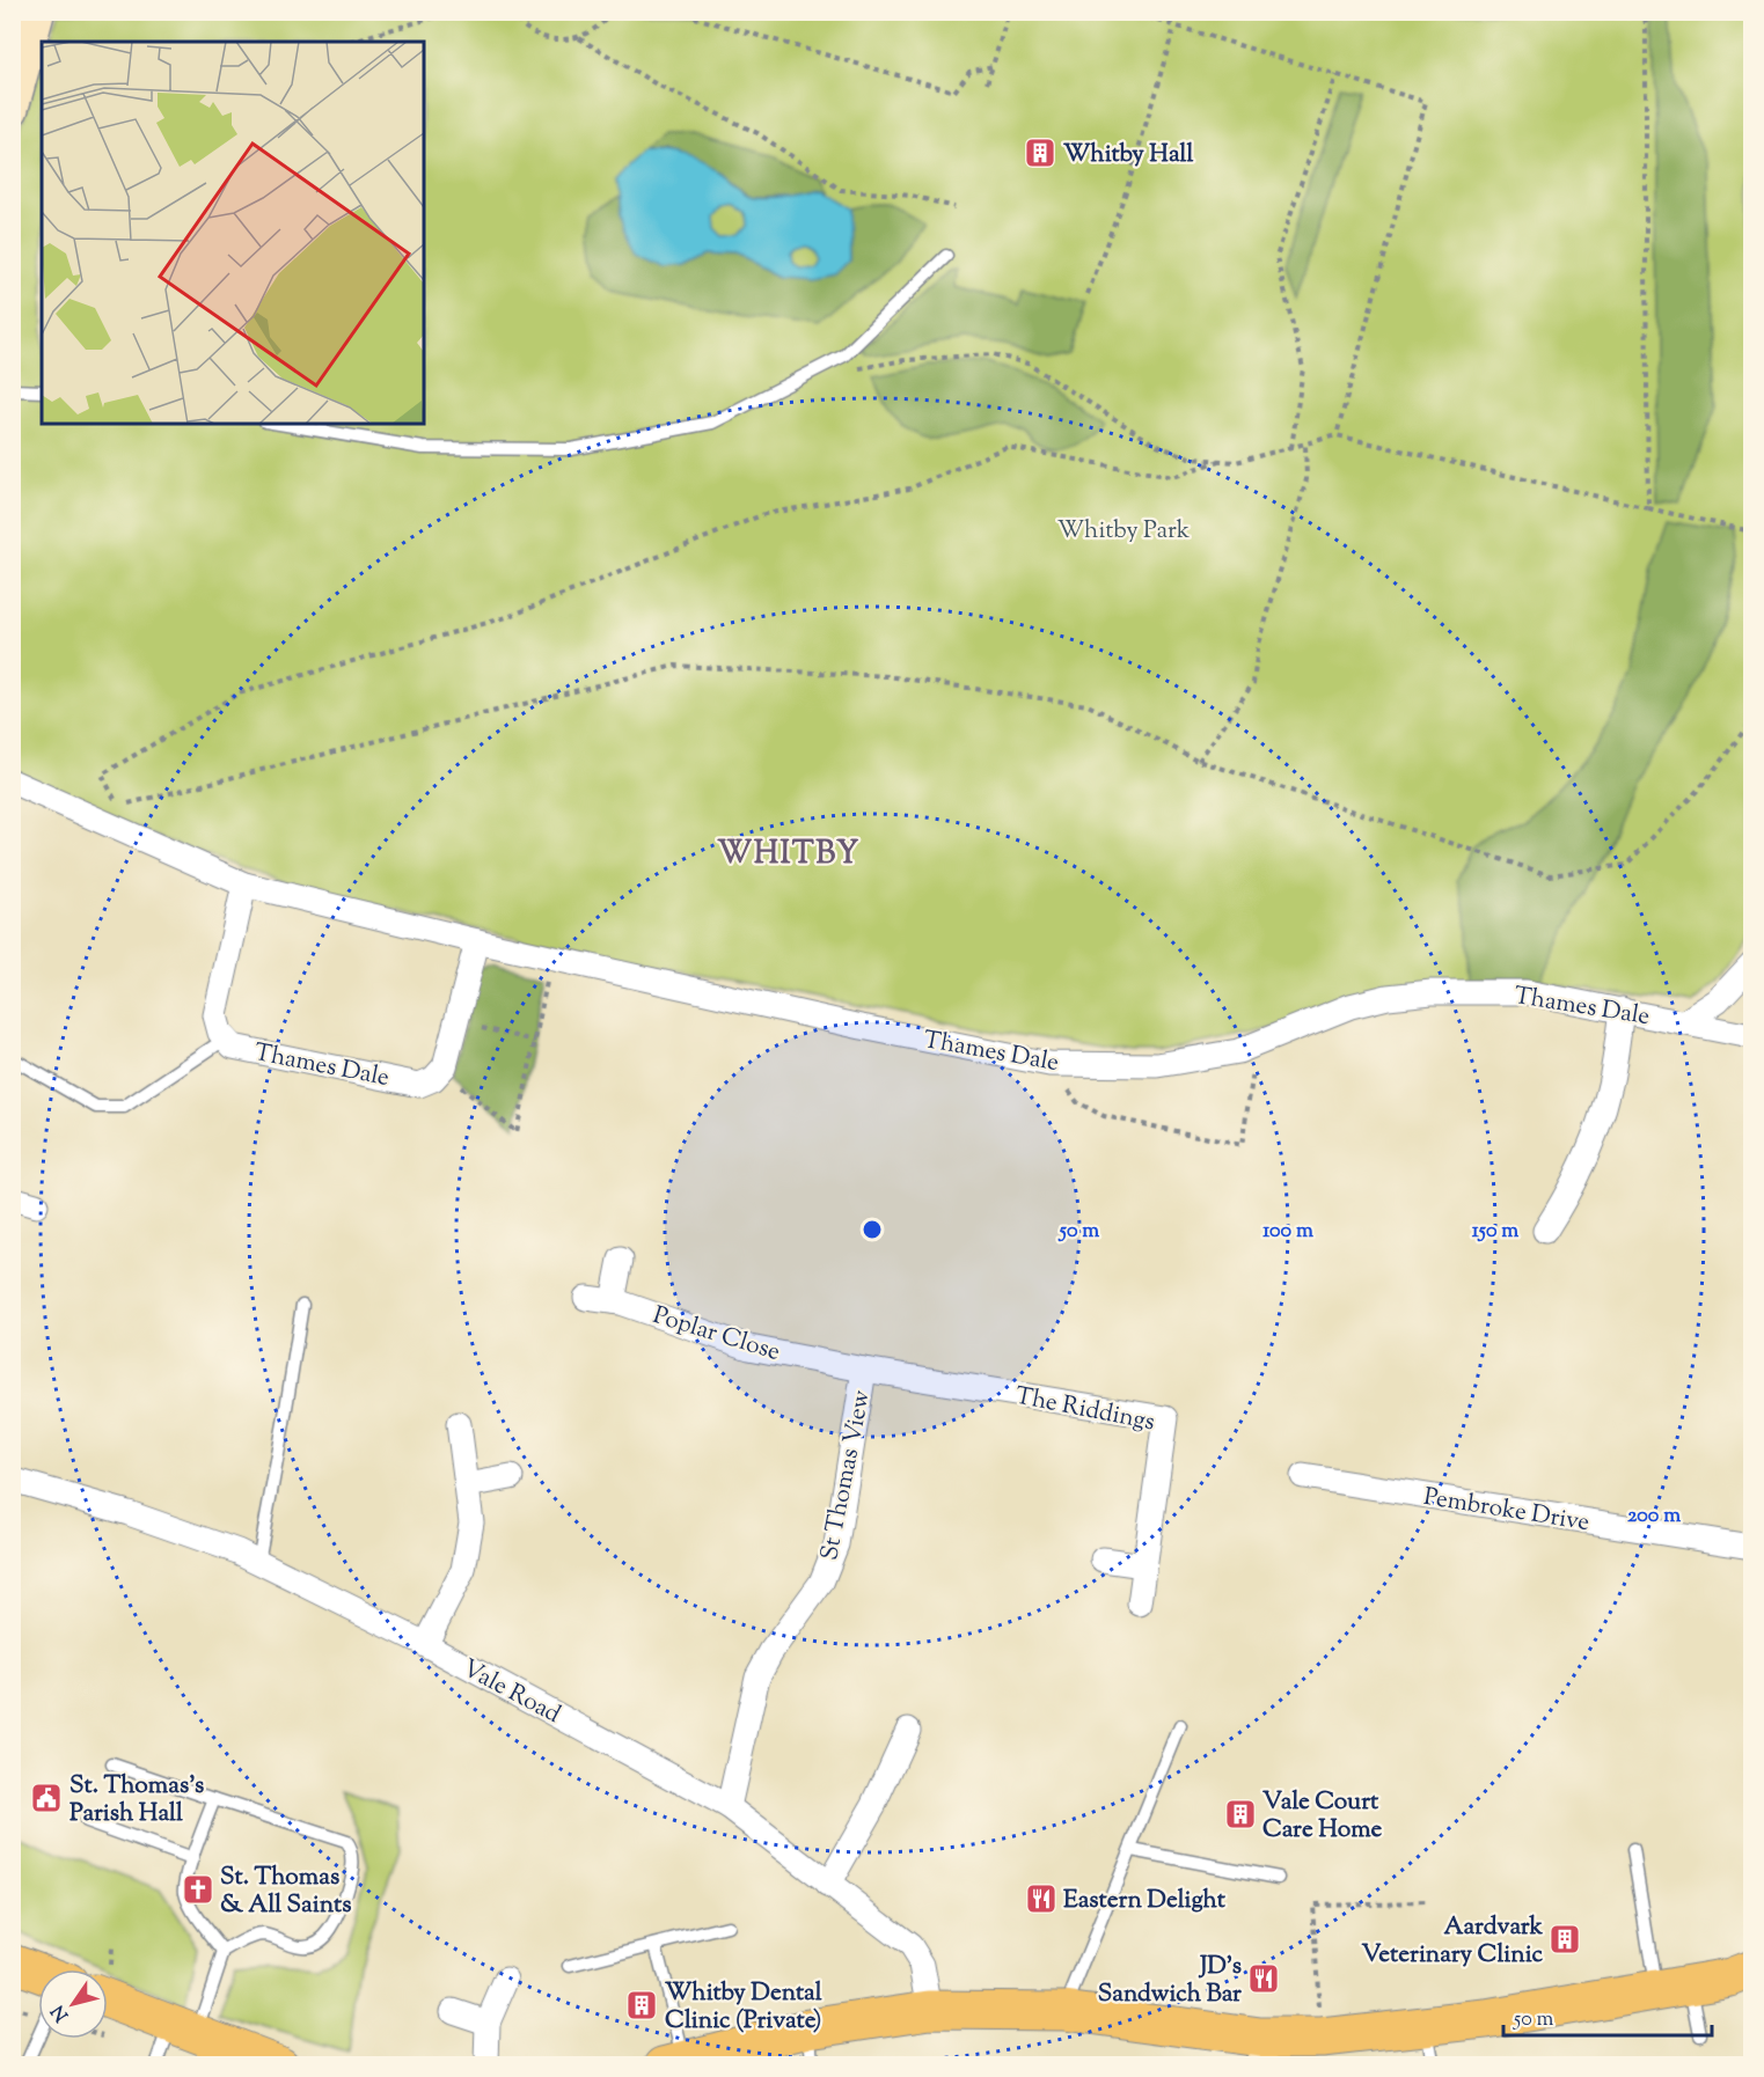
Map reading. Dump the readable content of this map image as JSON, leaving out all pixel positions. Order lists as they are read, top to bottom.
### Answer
{
  "streets": {
    "street": [
      "Thames Dale",
      "Poplar Close",
      "The Riddings",
      "St Thomas View",
      "Pembroke Drive",
      "Vale Road"
    ]
  },
  "crossings": [
    ["Poplar Close", "The Riddings"],
    ["Poplar Close", "St Thomas View"],
    ["The Riddings", "St Thomas View"],
    ["St Thomas View", "Vale Road"]
  ],
  "districts": ["WHITBY"],
  "parks": ["Whitby Park"],
  "places": {
    "building": [
      "Whitby Hall",
      "Vale Court Care Home",
      "Aardvark Veterinary Clinic",
      "Whitby Dental Clinic (Private)"
    ],
    "public building": ["St. Thomas's Parish Hall"],
    "church": ["St. Thomas & All Saints"],
    "restaurant": ["Eastern Delight", "JD's Sandwich Bar"]
  },
  "scale_bar": "50 m",
  "north": "bottom left",
  "rings": [
    "50 m",
    "100 m",
    "150 m",
    "200 m"
  ]
}
